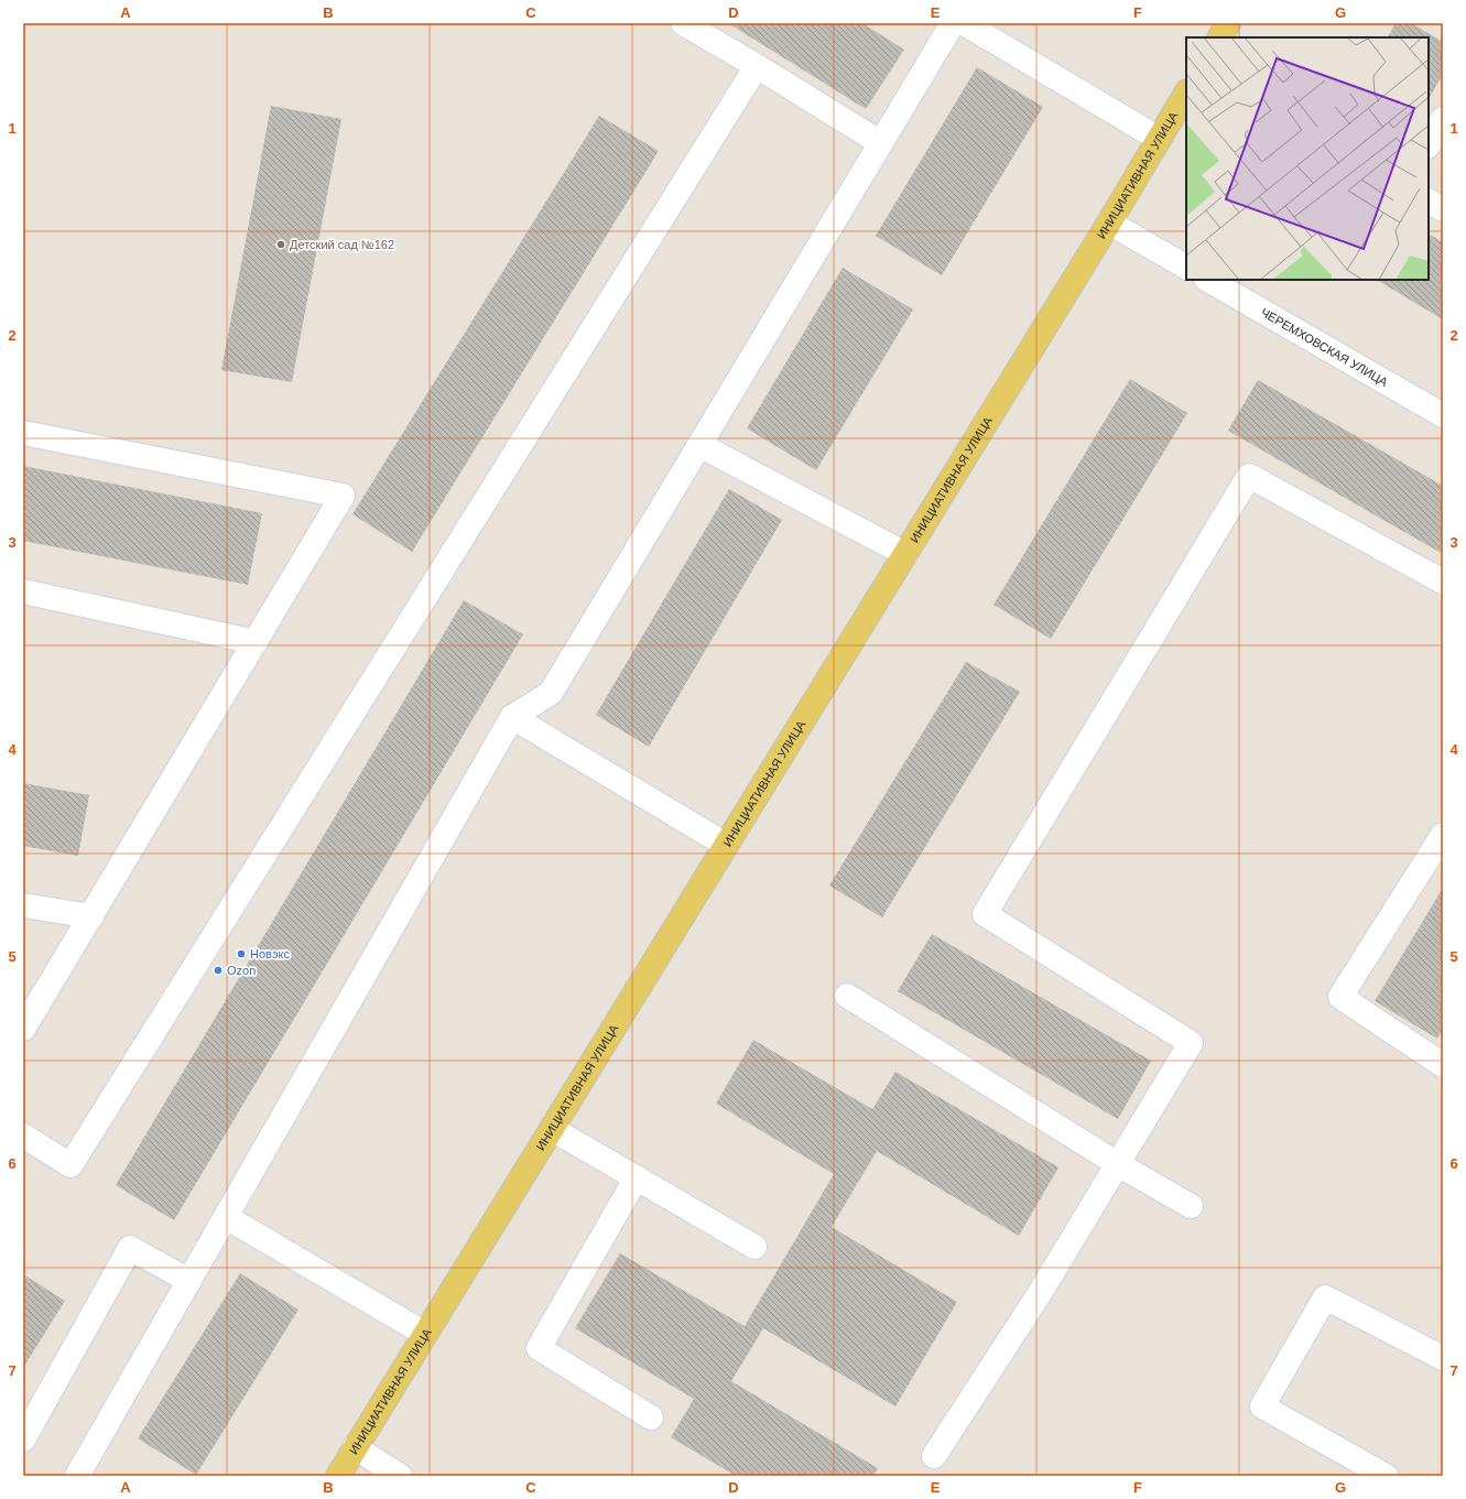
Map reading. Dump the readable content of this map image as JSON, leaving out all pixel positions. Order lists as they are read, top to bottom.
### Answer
{
  "streets": {
    "main road": ["ИНИЦИАТИВНАЯ УЛИЦА"],
    "street": ["ЧЕРЕМХОВСКАЯ УЛИЦА"]
  },
  "places": ["Детский сад №162", "Новэкс", "Ozon"],
  "grid": {
    "columns": [
      "A",
      "B",
      "C",
      "D",
      "E",
      "F",
      "G"
    ],
    "rows": [
      "1",
      "2",
      "3",
      "4",
      "5",
      "6",
      "7"
    ]
  }
}
